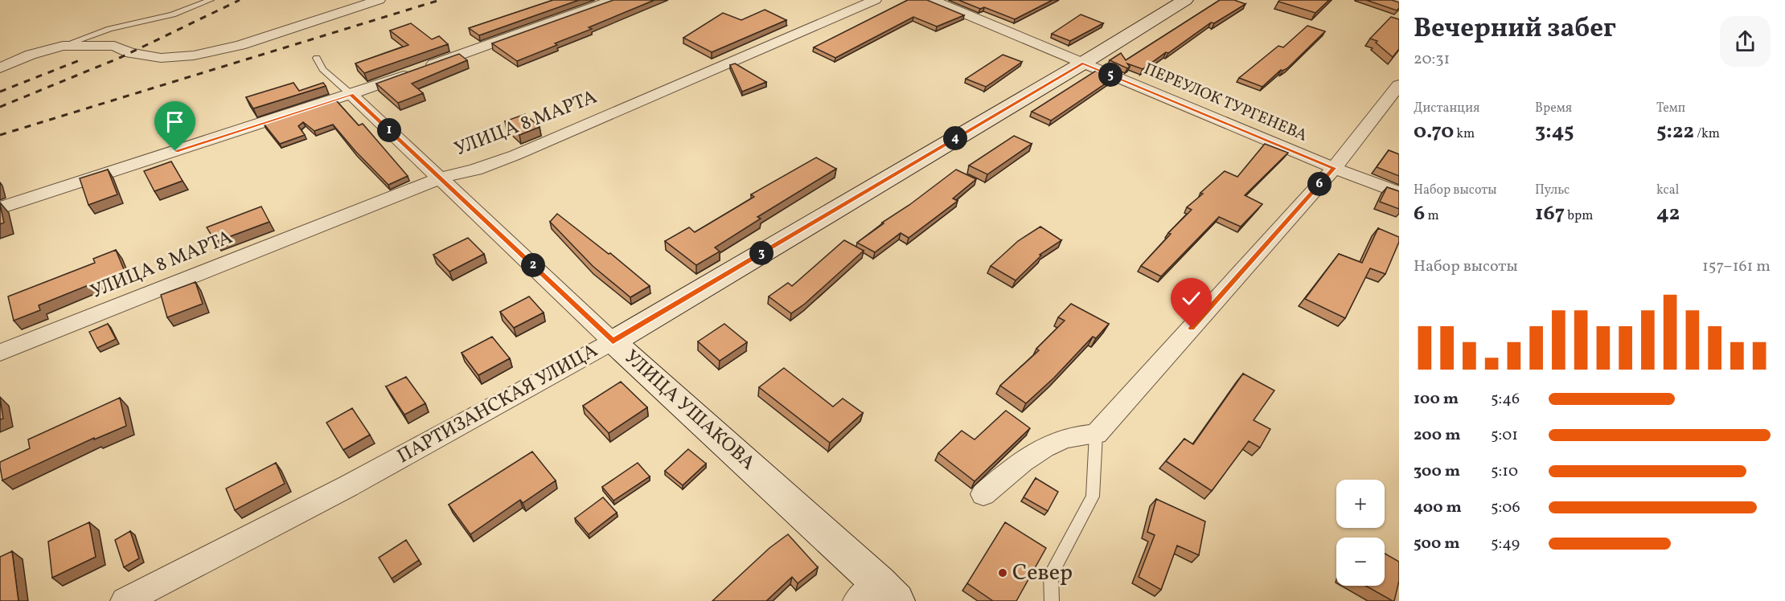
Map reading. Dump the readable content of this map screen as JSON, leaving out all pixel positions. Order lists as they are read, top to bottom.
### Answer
{
  "streets": {
    "street": [
      "ПЕРЕУЛОК ТУРГЕНЕВА",
      "УЛИЦА 8 МАРТА",
      "ПАРТИЗАНСКАЯ УЛИЦА",
      "УЛИЦА УШАКОВА"
    ]
  },
  "crossings": [
    ["ПЕРЕУЛОК ТУРГЕНЕВА", "ПАРТИЗАНСКАЯ УЛИЦА"],
    ["УЛИЦА 8 МАРТА", "УЛИЦА УШАКОВА"],
    ["ПАРТИЗАНСКАЯ УЛИЦА", "УЛИЦА УШАКОВА"]
  ],
  "places": ["Север"],
  "page": {
    "heading": ["Вечерний забег", "20:31"],
    "pins": [
      "5",
      "1",
      "4",
      "6",
      "3",
      "2"
    ],
    "stats": [
      ["Дистанция", "0.70 km"],
      ["Время", "3:45"],
      ["Темп", "5:22 /km"],
      ["Набор высоты", "6 m"],
      ["Пульс", "167 bpm"],
      ["kcal", "42"]
    ],
    "chart": ["Набор высоты", "157–161 m"],
    "list": [
      {
        "name": "100 m",
        "note": "5:46"
      },
      {
        "name": "200 m",
        "note": "5:01"
      },
      {
        "name": "300 m",
        "note": "5:10"
      },
      {
        "name": "400 m",
        "note": "5:06"
      },
      {
        "name": "500 m",
        "note": "5:49"
      }
    ],
    "map_buttons": ["+", "−"]
  }
}
